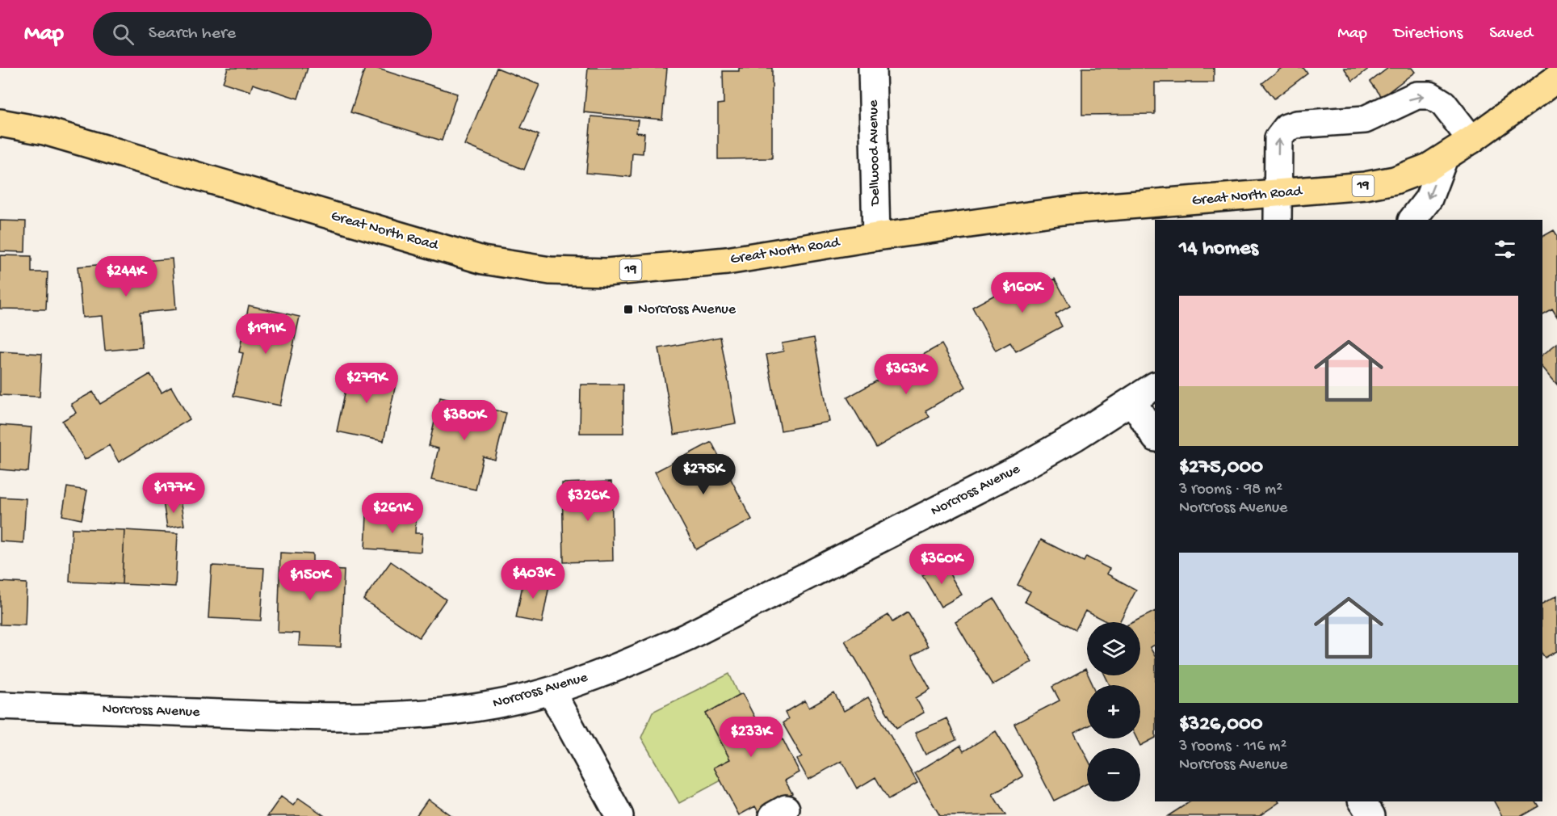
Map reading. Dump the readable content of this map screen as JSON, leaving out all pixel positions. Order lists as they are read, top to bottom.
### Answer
{
  "streets": {
    "main road": ["19", "Great North Road"],
    "street": ["Dellwood Avenue", "Norcross Avenue"]
  },
  "crossings": [
    ["Dellwood Avenue", "Great North Road"]
  ],
  "places": {
    "transit": ["Norcross Avenue"]
  },
  "page": {
    "header": "Map",
    "search": "Search here",
    "nav": ["Map", "Directions", "Saved"],
    "heading": "14 homes",
    "price": [
      "$244K",
      "$160K",
      "$191K",
      "$363K",
      "$279K",
      "$380K",
      "$275K",
      "$177K",
      "$326K",
      "$261K",
      "$360K",
      "$403K",
      "$150K",
      "$233K"
    ],
    "list": [
      {
        "name": "$275,000",
        "note": "3 rooms · 98 m² · Norcross Avenue"
      },
      {
        "name": "$326,000",
        "note": "3 rooms · 116 m² · Norcross Avenue"
      }
    ],
    "map_buttons": ["+", "−"]
  }
}
